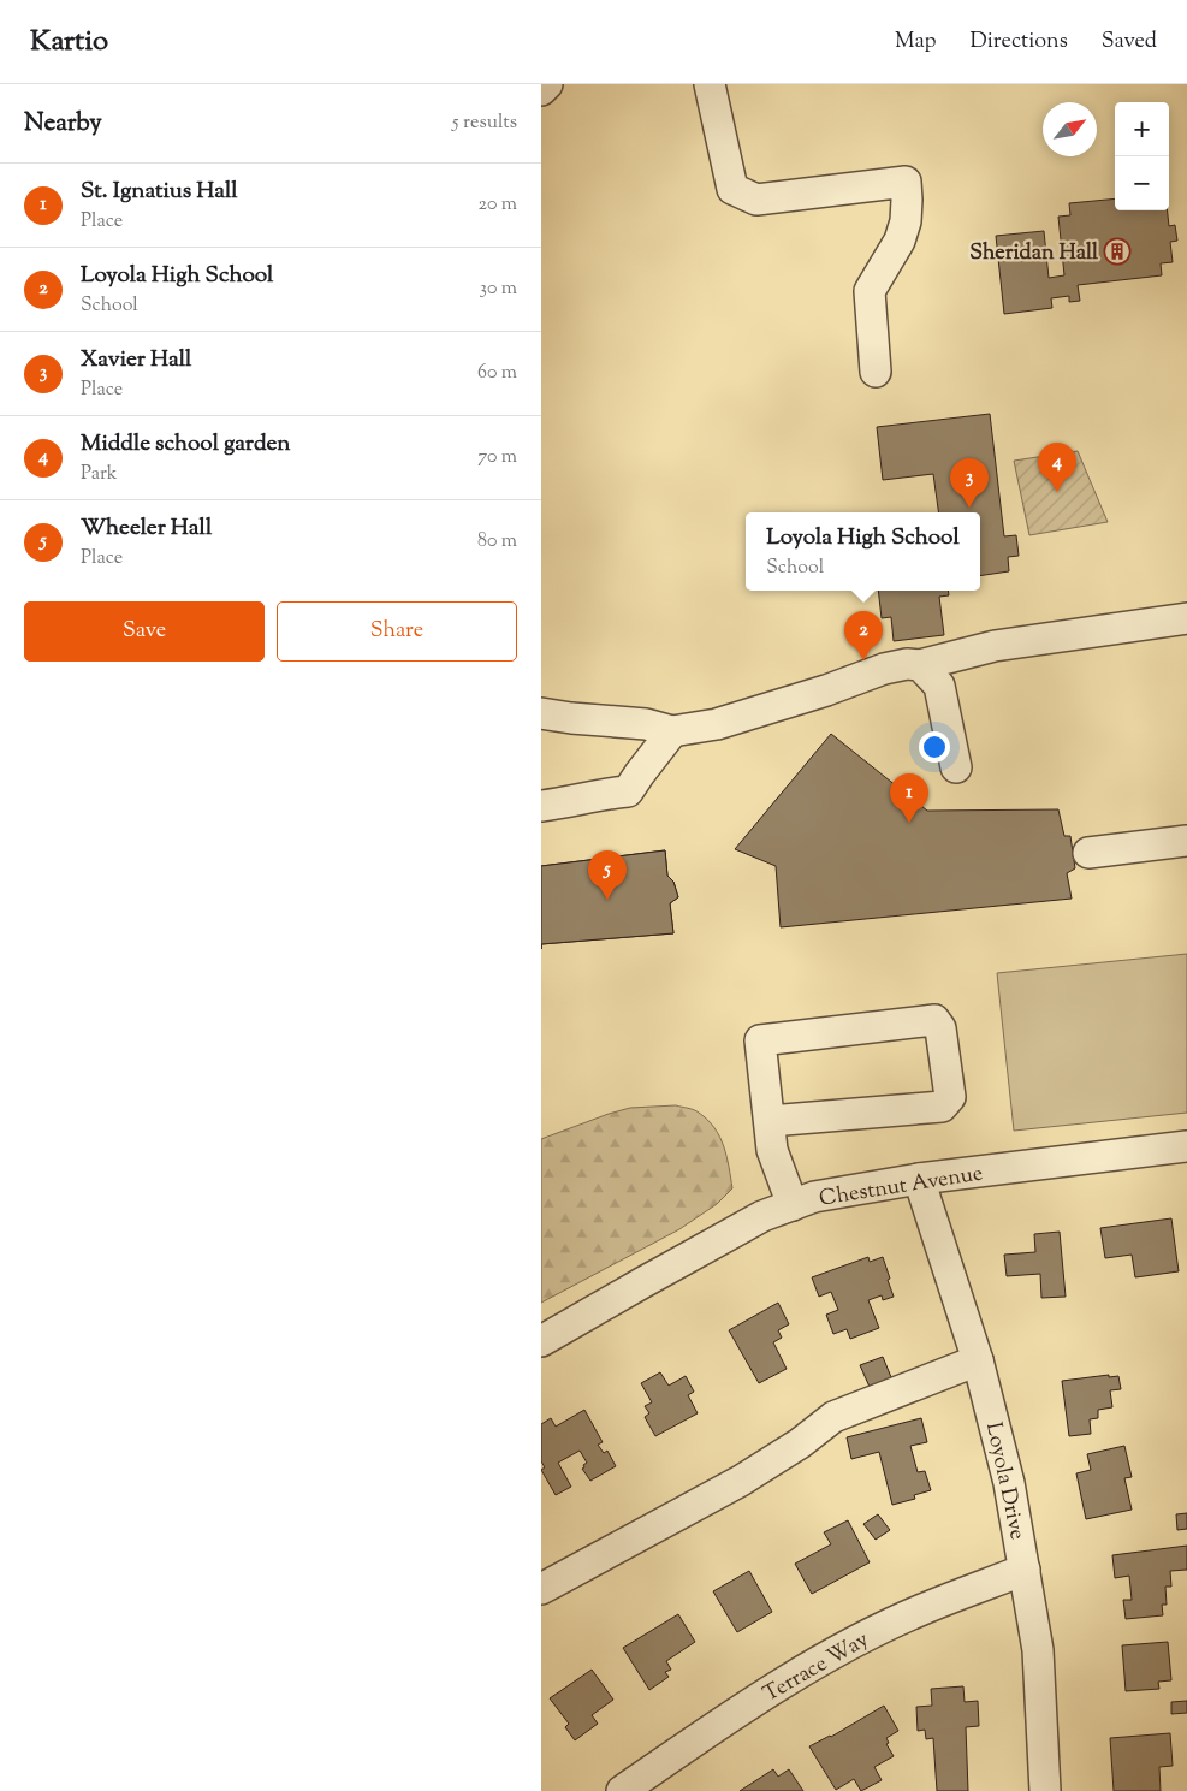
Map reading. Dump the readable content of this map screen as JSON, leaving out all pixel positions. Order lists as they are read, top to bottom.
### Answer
{
  "streets": {
    "street": ["Chestnut Avenue", "Loyola Drive", "Terrace Way"]
  },
  "crossings": [
    ["Chestnut Avenue", "Loyola Drive"],
    ["Loyola Drive", "Terrace Way"]
  ],
  "places": {
    "building": ["Sheridan Hall"]
  },
  "north": "top right",
  "page": {
    "header": "Kartio",
    "nav": ["Map", "Directions", "Saved"],
    "heading": ["Nearby", "5 results"],
    "map_buttons": ["+", "−"],
    "list": [
      {
        "mark": "1",
        "name": "St. Ignatius Hall",
        "note": "Place",
        "value": "20 m"
      },
      {
        "mark": "2",
        "name": "Loyola High School",
        "note": "School",
        "value": "30 m"
      },
      {
        "mark": "3",
        "name": "Xavier Hall",
        "note": "Place",
        "value": "60 m"
      },
      {
        "mark": "4",
        "name": "Middle school garden",
        "note": "Park",
        "value": "70 m"
      },
      {
        "mark": "5",
        "name": "Wheeler Hall",
        "note": "Place",
        "value": "80 m"
      }
    ],
    "pins": [
      "4",
      "3",
      "2",
      "1",
      "5"
    ],
    "popup": ["Loyola High School", "School"],
    "buttons": ["Save", "Share"]
  }
}
